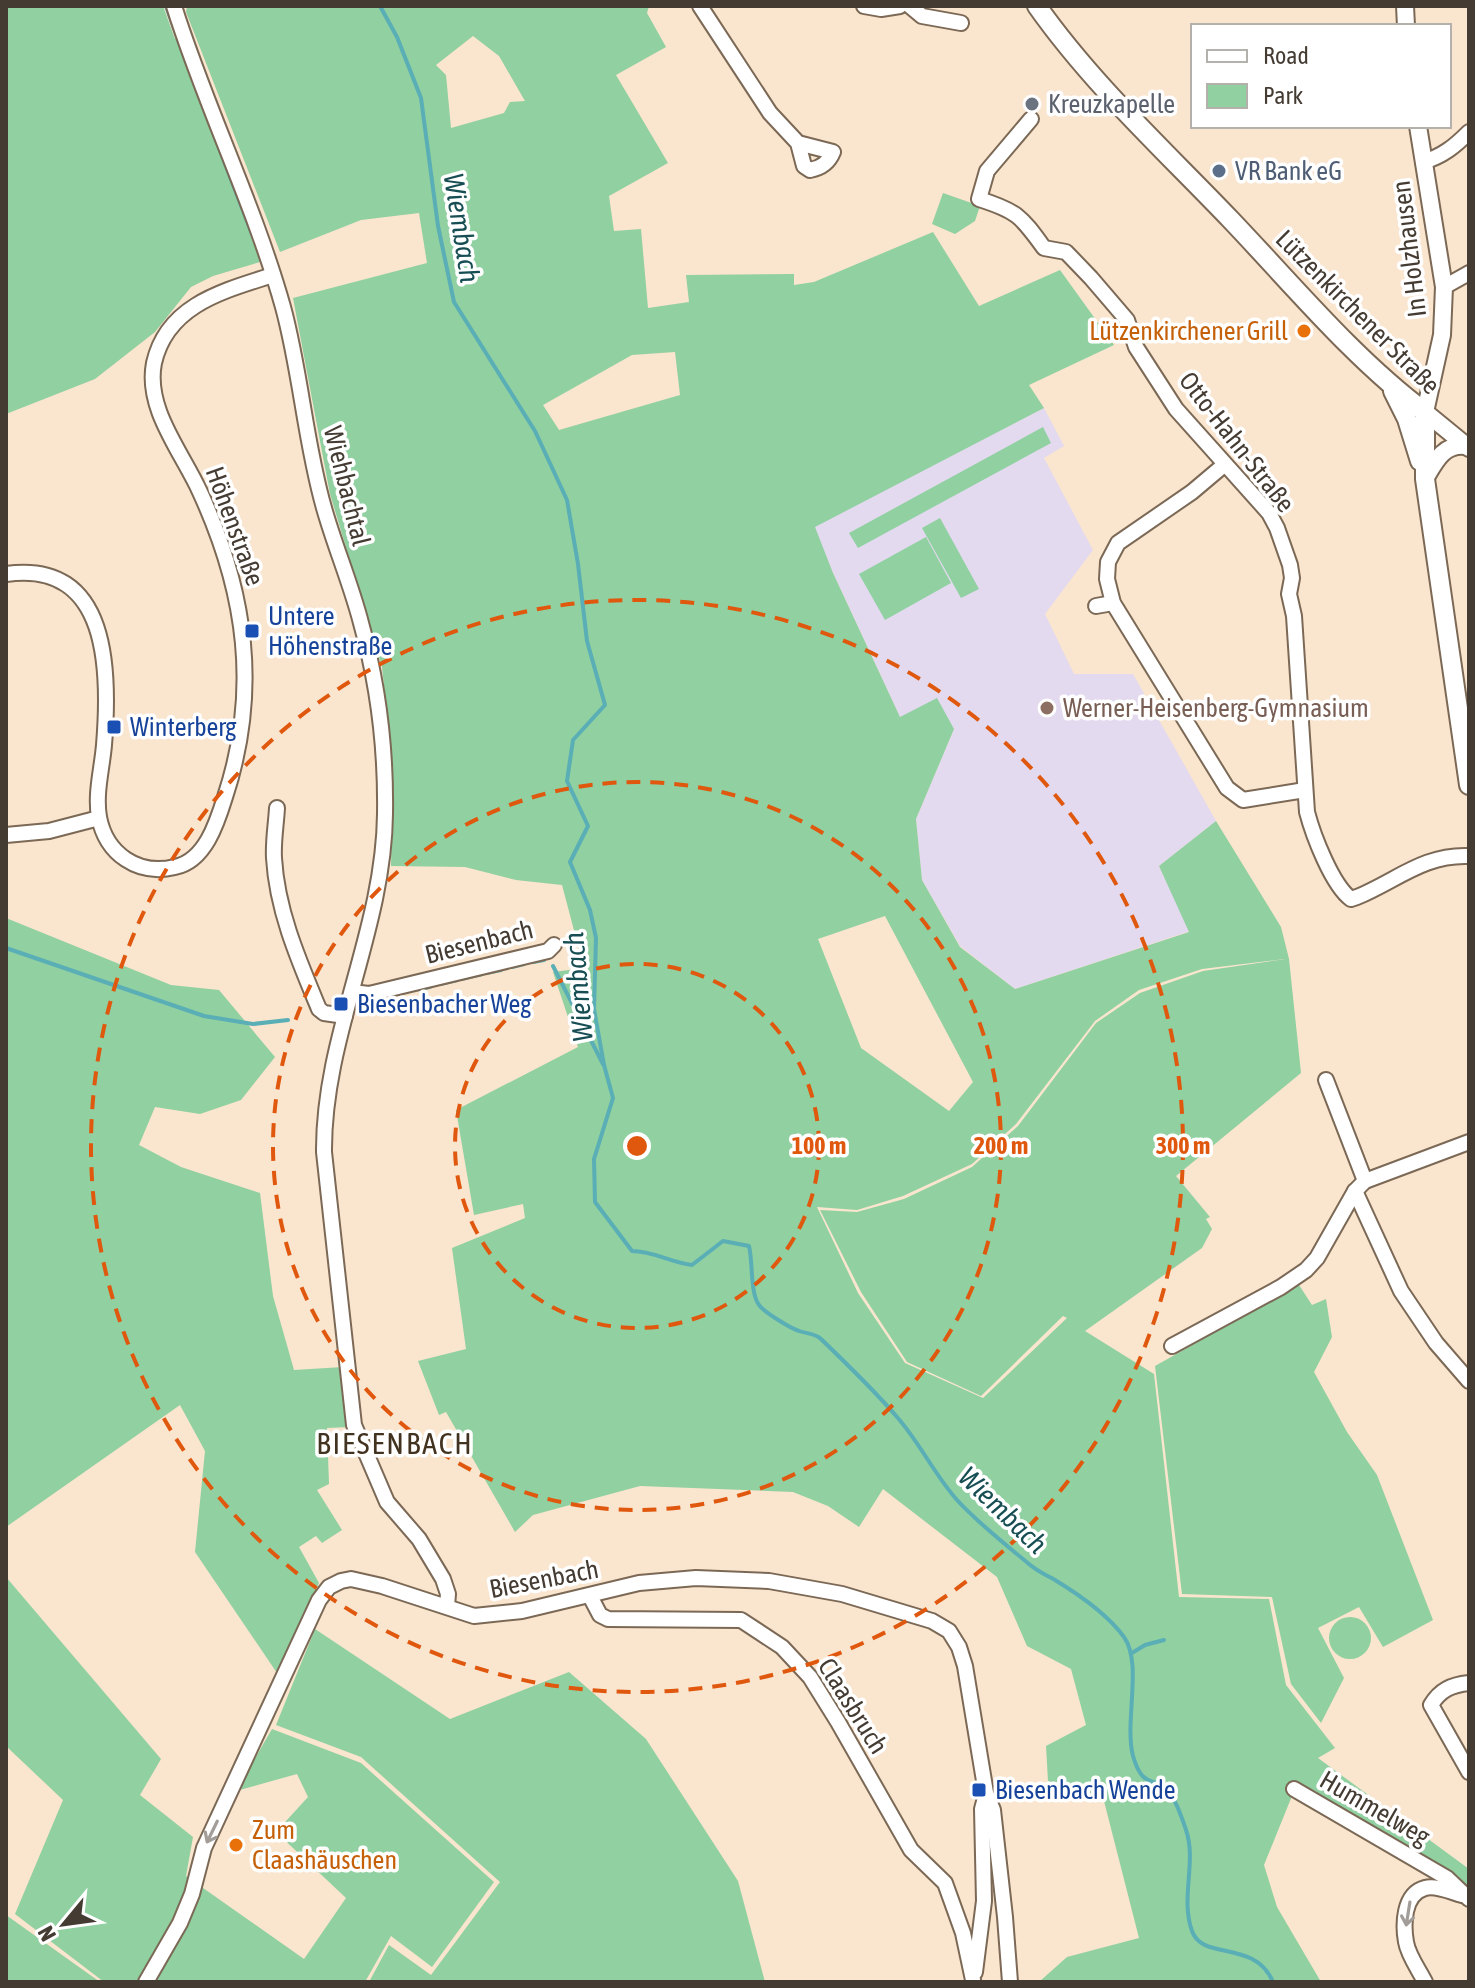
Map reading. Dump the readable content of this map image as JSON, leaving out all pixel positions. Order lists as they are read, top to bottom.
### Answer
{
  "streets": {
    "main road": ["Lützenkirchener Straße"],
    "street": [
      "In Holzhausen",
      "Otto-Hahn-Straße",
      "Wiehbachtal",
      "Höhenstraße",
      "Biesenbach",
      "Claasbruch",
      "Hummelweg"
    ]
  },
  "crossings": [
    ["In Holzhausen", "Lützenkirchener Straße"],
    ["Wiehbachtal", "Höhenstraße"],
    ["Wiehbachtal", "Biesenbach"],
    ["Biesenbach", "Claasbruch"]
  ],
  "districts": ["BIESENBACH"],
  "water": ["Wiembach"],
  "places": {
    "other": [
      "Kreuzkapelle",
      "VR Bank eG",
      "Lützenkirchener Grill",
      "Werner-Heisenberg-Gymnasium",
      "Zum Claashäuschen"
    ],
    "transit": [
      "Untere Höhenstraße",
      "Winterberg",
      "Biesenbacher Weg",
      "Biesenbach Wende"
    ]
  },
  "legend": ["Road", "Park"],
  "north": "bottom left",
  "rings": ["100 m", "200 m", "300 m"]
}
